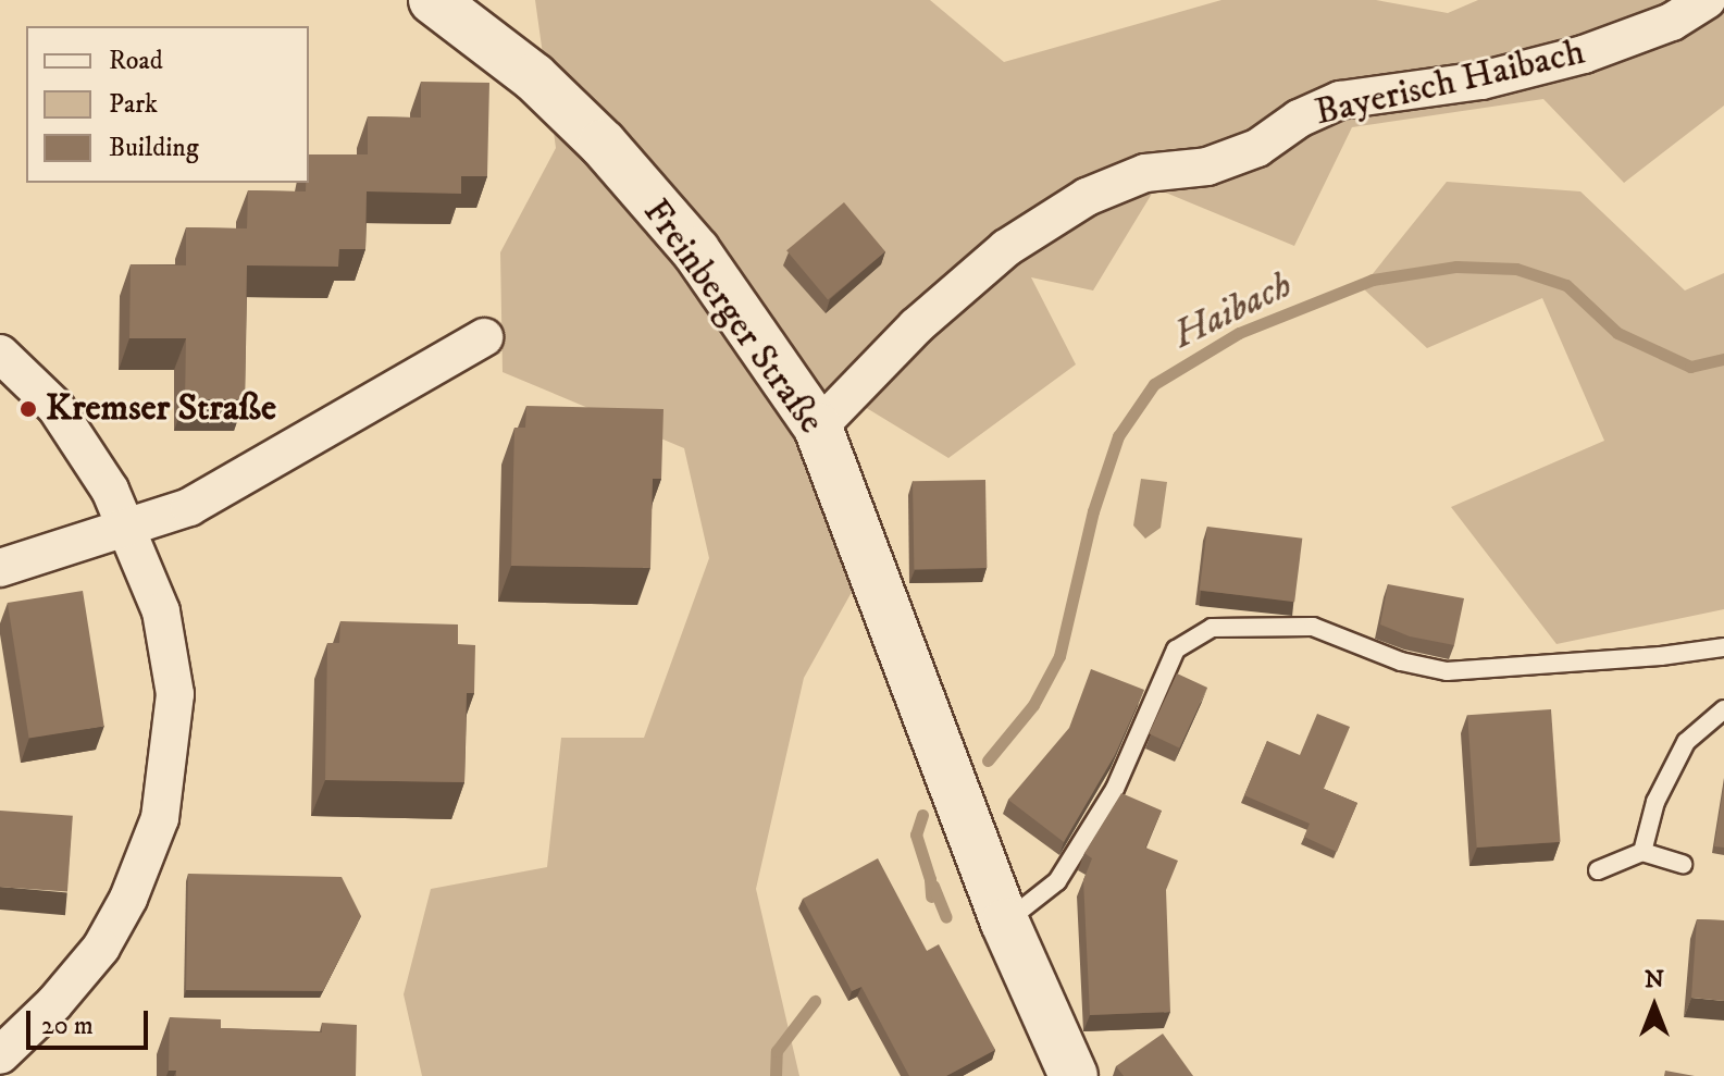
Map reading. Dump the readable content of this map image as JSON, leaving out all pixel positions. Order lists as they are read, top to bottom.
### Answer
{
  "streets": {
    "main road": ["Freinberger Straße"],
    "street": ["Bayerisch Haibach"]
  },
  "crossings": [
    ["Bayerisch Haibach", "Freinberger Straße"]
  ],
  "water": ["Haibach"],
  "places": ["Kremser Straße"],
  "legend": ["Road", "Park", "Building"],
  "scale_bar": "20 m",
  "north": "top"
}
